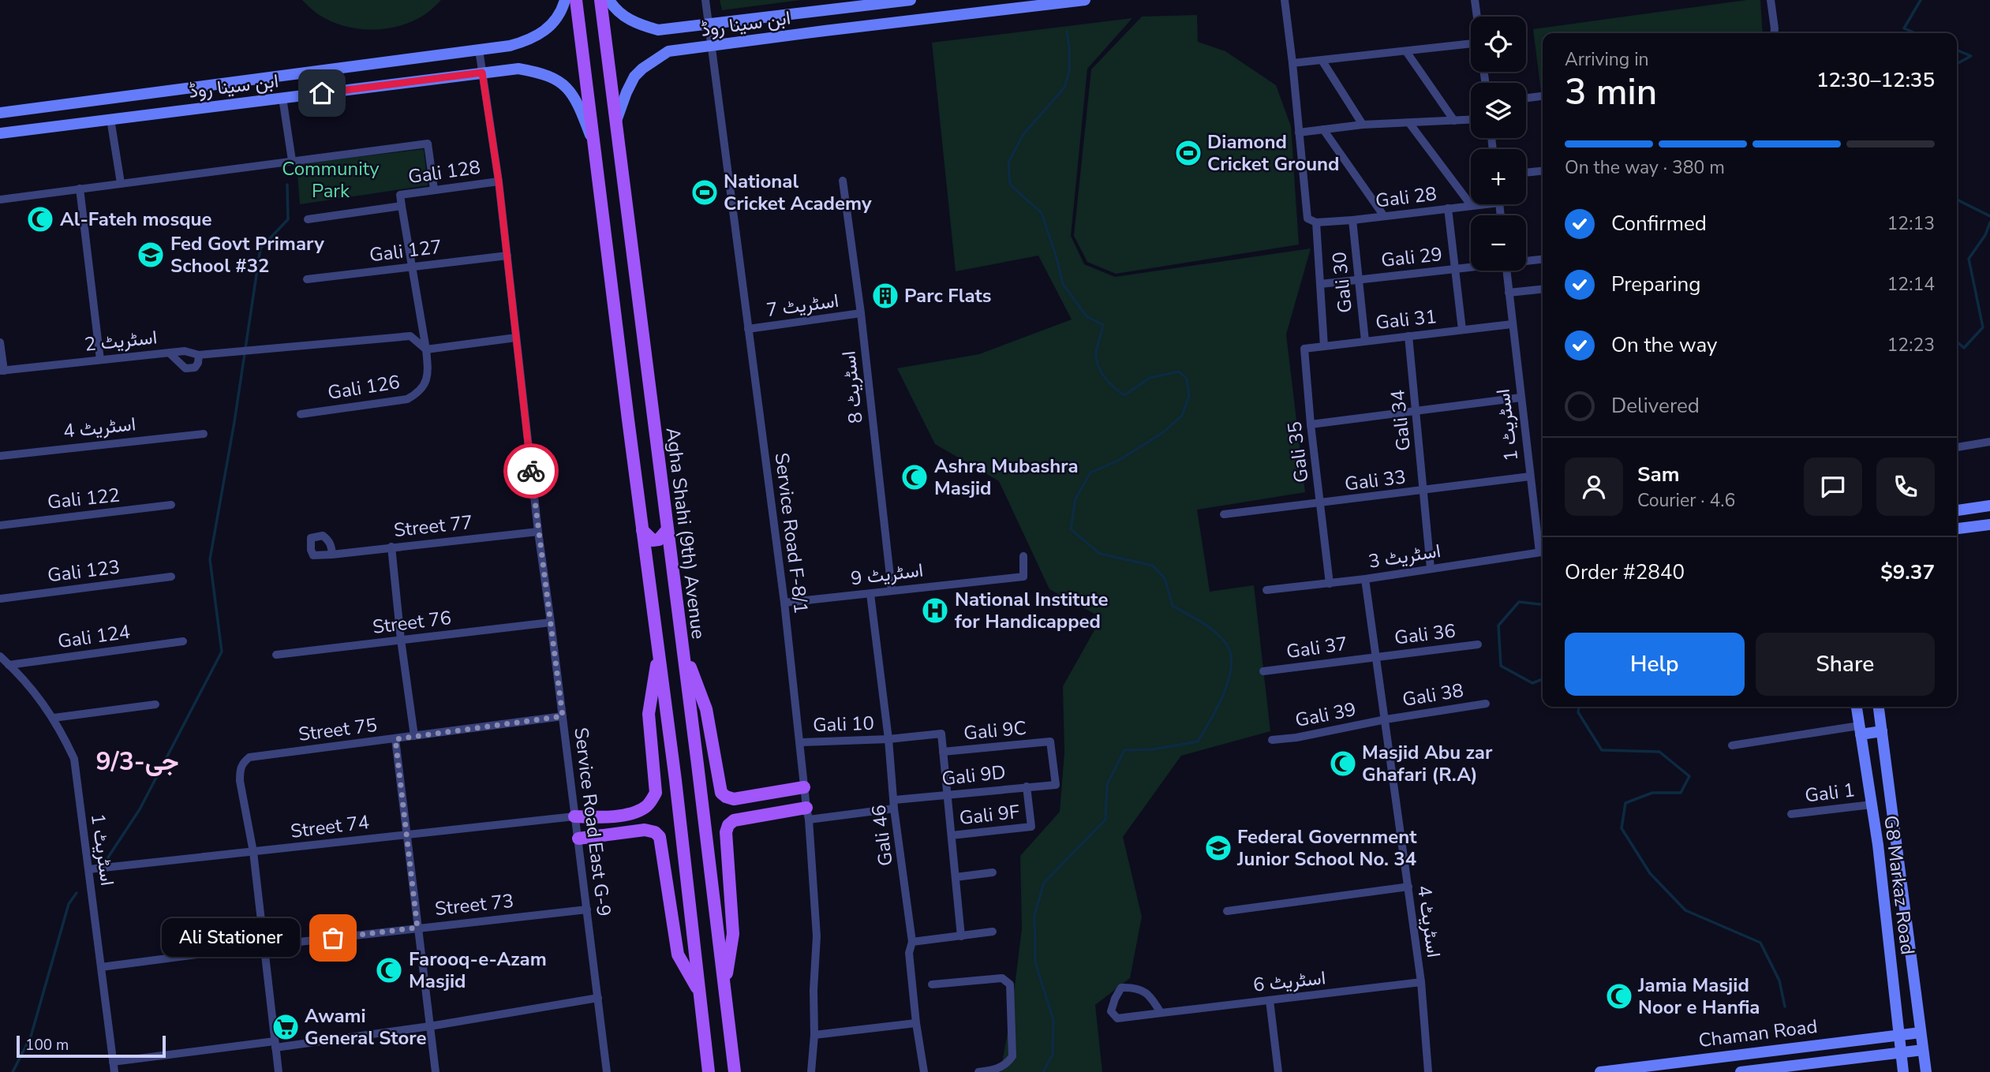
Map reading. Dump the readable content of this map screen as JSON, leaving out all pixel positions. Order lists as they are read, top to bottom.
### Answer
{
  "streets": {
    "main road": [
      "ابن سینا روڈ",
      "Agha Shahi (9th) Avenue",
      "G8 Markaz Road",
      "Chaman Road"
    ],
    "street": [
      "Gali 128",
      "Gali 28",
      "Gali 127",
      "Gali 29",
      "Gali 30",
      "اسٹریٹ 7",
      "Gali 31",
      "اسٹریٹ 2",
      "Gali 126",
      "اسٹریٹ 8",
      "Gali 34",
      "اسٹریٹ 1",
      "اسٹریٹ 4",
      "Gali 35",
      "Gali 33",
      "Gali 122",
      "Street 77",
      "Service Road F-8/1",
      "اسٹریٹ 3",
      "Gali 123",
      "اسٹریٹ 9",
      "Street 76",
      "Gali 36",
      "Gali 124",
      "Gali 37",
      "Gali 38",
      "Gali 39",
      "Gali 10",
      "Street 75",
      "Gali 9C",
      "Gali 9D",
      "Gali 1",
      "Gali 9F",
      "Service Road East G-9",
      "Street 74",
      "Gali 46",
      "Street 73",
      "اسٹریٹ 6"
    ]
  },
  "crossings": [
    ["ابن سینا روڈ", "Agha Shahi (9th) Avenue"],
    ["ابن سینا روڈ", "Service Road F-8/1"],
    ["ابن سینا روڈ", "Service Road East G-9"],
    ["Gali 128", "Gali 126"],
    ["Gali 128", "Service Road East G-9"],
    ["Gali 28", "Gali 30"],
    ["Gali 127", "Gali 126"],
    ["Gali 127", "Service Road East G-9"],
    ["Gali 29", "Gali 30"],
    ["Gali 30", "Gali 31"],
    ["اسٹریٹ 7", "اسٹریٹ 8"],
    ["اسٹریٹ 7", "Service Road F-8/1"],
    ["Gali 31", "Gali 34"],
    ["Gali 31", "اسٹریٹ 1"],
    ["Gali 31", "Gali 35"],
    ["اسٹریٹ 8", "اسٹریٹ 9"],
    ["Gali 34", "Gali 33"],
    ["Gali 34", "اسٹریٹ 3"],
    ["اسٹریٹ 1", "Gali 33"],
    ["اسٹریٹ 1", "Gali 124"],
    ["اسٹریٹ 1", "Street 74"],
    ["اسٹریٹ 1", "Street 73"],
    ["اسٹریٹ 4", "اسٹریٹ 3"],
    ["اسٹریٹ 4", "Gali 36"],
    ["اسٹریٹ 4", "Gali 37"],
    ["اسٹریٹ 4", "Gali 38"],
    ["اسٹریٹ 4", "Gali 39"],
    ["اسٹریٹ 4", "اسٹریٹ 6"],
    ["Gali 35", "Gali 33"],
    ["Gali 35", "اسٹریٹ 3"],
    ["Street 77", "Service Road East G-9"],
    ["Service Road F-8/1", "اسٹریٹ 9"],
    ["Service Road F-8/1", "Gali 10"],
    ["Service Road F-8/1", "Gali 9D"],
    ["اسٹریٹ 9", "Gali 46"],
    ["Street 76", "Service Road East G-9"],
    ["Gali 36", "Gali 37"],
    ["Gali 38", "Gali 39"],
    ["Gali 10", "Gali 9C"],
    ["Gali 10", "Gali 46"],
    ["Street 75", "Service Road East G-9"],
    ["Street 75", "Street 74"],
    ["Street 75", "Street 73"],
    ["Gali 9C", "Gali 9D"],
    ["Gali 9D", "Gali 9F"],
    ["Gali 9D", "Gali 46"],
    ["Gali 1", "G8 Markaz Road"],
    ["Service Road East G-9", "Street 74"],
    ["Service Road East G-9", "Street 73"],
    ["G8 Markaz Road", "Chaman Road"]
  ],
  "districts": ["جی-9/3"],
  "parks": ["Community Park"],
  "places": {
    "sports": ["Diamond Cricket Ground", "National Cricket Academy"],
    "mosque": [
      "Al-Fateh mosque",
      "Ashra Mubashra Masjid",
      "Masjid Abu zar Ghafari (R.A)",
      "Farooq-e-Azam Masjid",
      "Jamia Masjid Noor e Hanfia"
    ],
    "school or university": ["Fed Govt Primary School #32", "Federal Government Junior School No. 34"],
    "building": ["Parc Flats"],
    "hospital": ["National Institute for Handicapped"],
    "other": ["Ali Stationer"],
    "supermarket": ["Awami General Store"]
  },
  "scale_bar": "100 m",
  "page": {
    "map_buttons": ["+", "−"],
    "heading": ["3 min", "Arriving in", "12:30–12:35"],
    "panel": [
      "Sam",
      "Courier · 4.6",
      "Order #2840",
      "$9.37"
    ],
    "bar": "On the way · 380 m",
    "list": [
      ["Confirmed", "12:13"],
      ["Preparing", "12:14"],
      ["On the way", "12:23"],
      "Delivered"
    ],
    "buttons": ["Help", "Share"],
    "bubble": "Ali Stationer",
    "scale": "100 m"
  }
}
